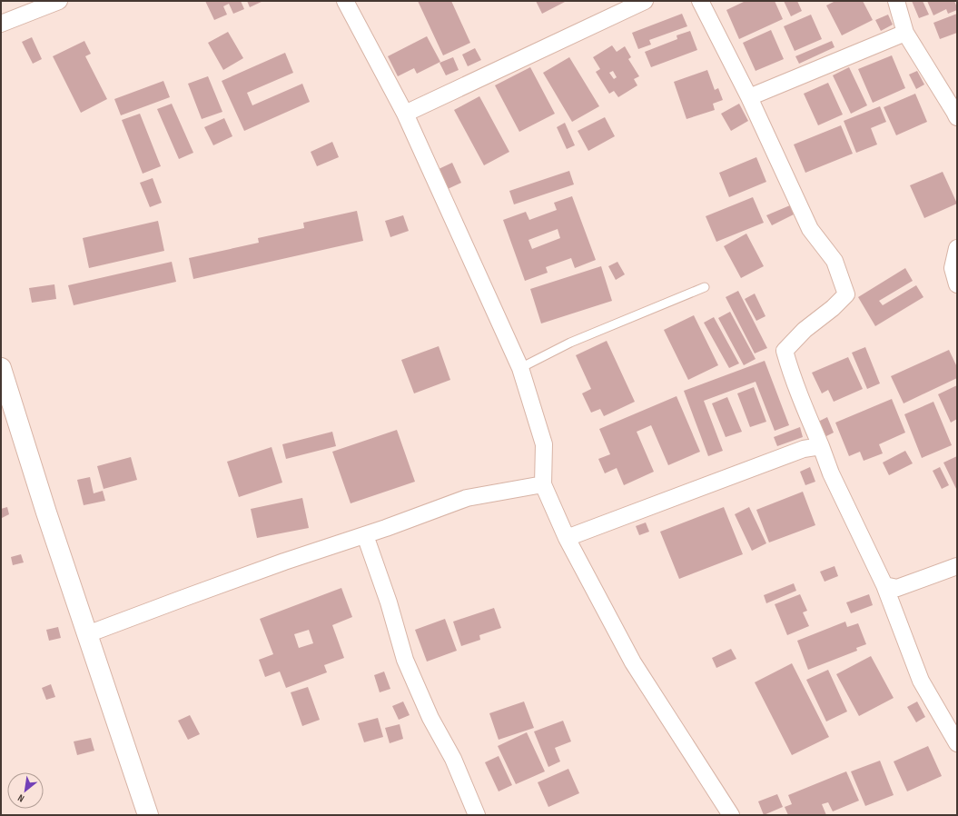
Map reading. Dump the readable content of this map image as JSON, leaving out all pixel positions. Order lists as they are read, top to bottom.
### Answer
{
  "north": "bottom left"
}
